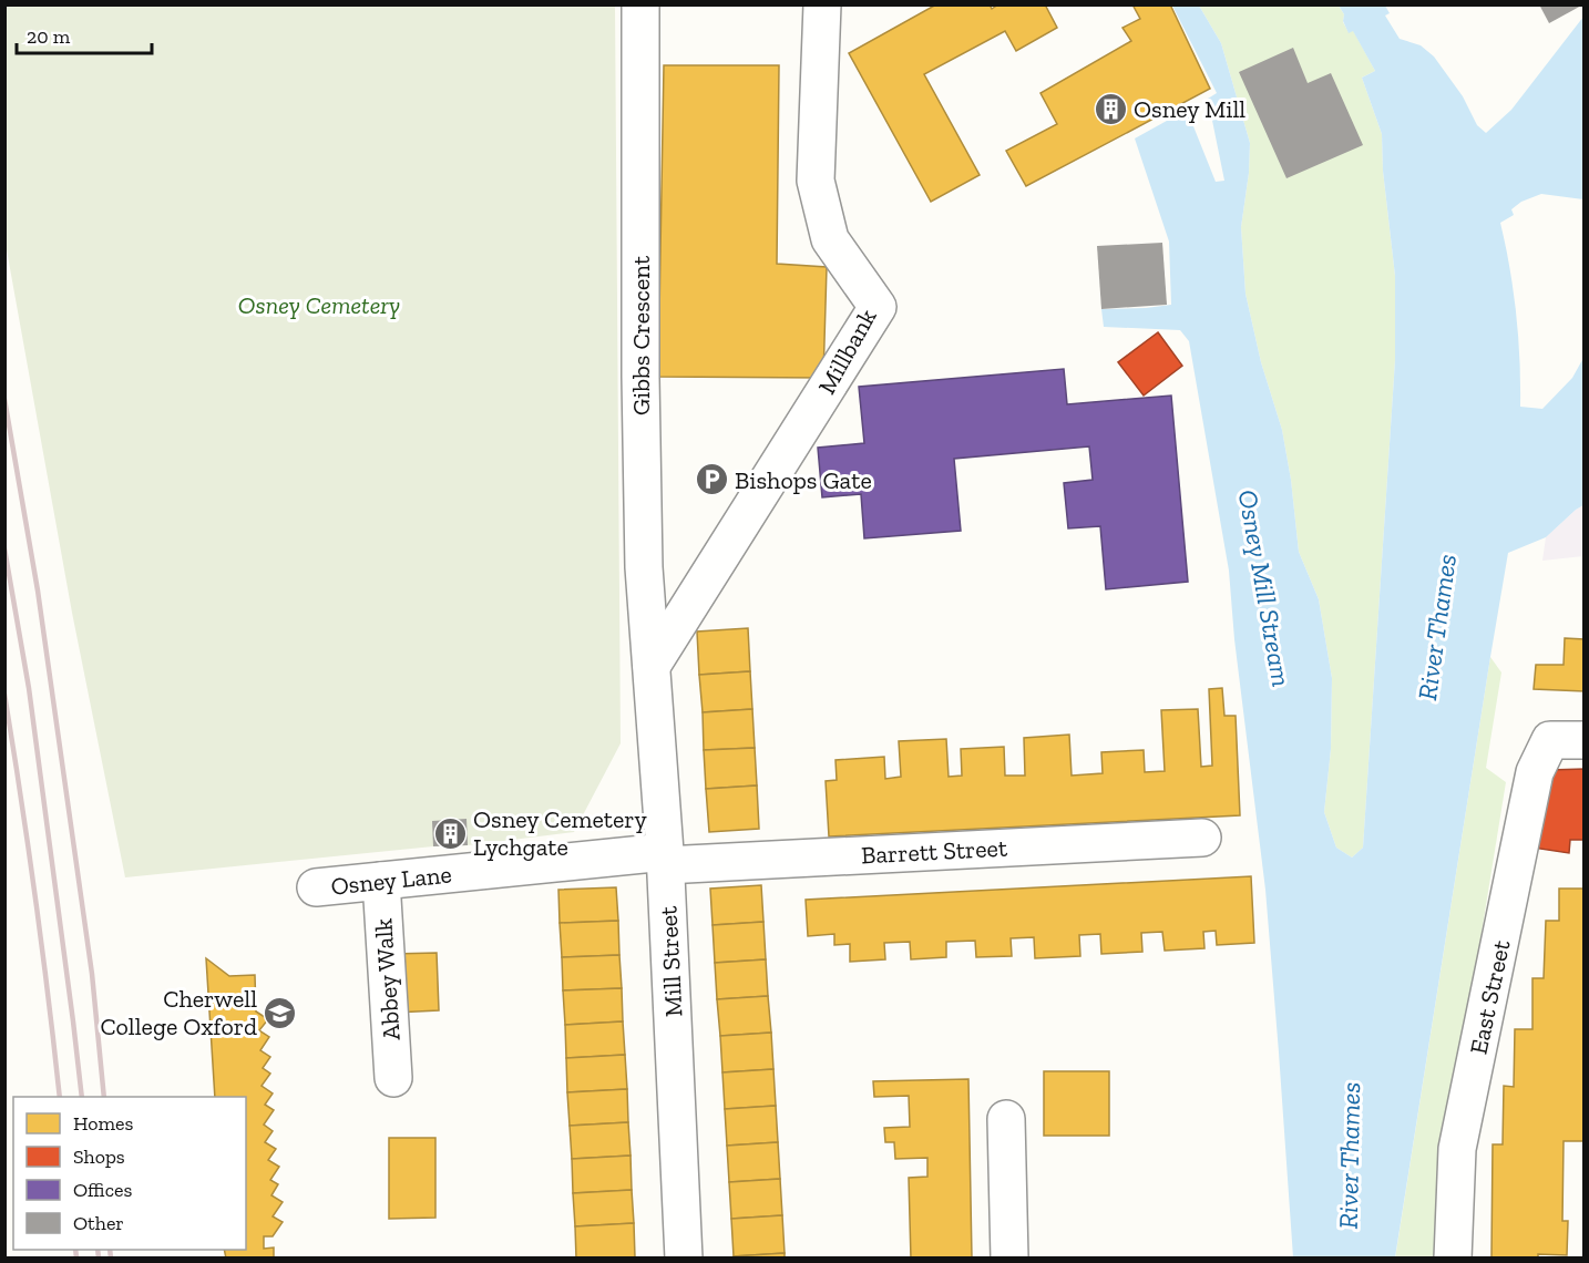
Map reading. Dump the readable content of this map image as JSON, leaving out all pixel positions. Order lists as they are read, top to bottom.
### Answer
{
  "streets": {
    "street": [
      "Gibbs Crescent",
      "Millbank",
      "Barrett Street",
      "Osney Lane",
      "Mill Street",
      "Abbey Walk",
      "East Street"
    ]
  },
  "crossings": [
    ["Gibbs Crescent", "Millbank"],
    ["Gibbs Crescent", "Mill Street"],
    ["Millbank", "Mill Street"],
    ["Barrett Street", "Osney Lane"],
    ["Barrett Street", "Mill Street"],
    ["Osney Lane", "Mill Street"],
    ["Osney Lane", "Abbey Walk"]
  ],
  "water": ["Osney Mill Stream", "River Thames"],
  "parks": ["Osney Cemetery"],
  "places": {
    "building": ["Osney Mill", "Osney Cemetery Lychgate"],
    "parking": ["Bishops Gate"],
    "school or university": ["Cherwell College Oxford"]
  },
  "legend": [
    "Homes",
    "Shops",
    "Offices",
    "Other"
  ],
  "scale_bar": "20 m"
}
